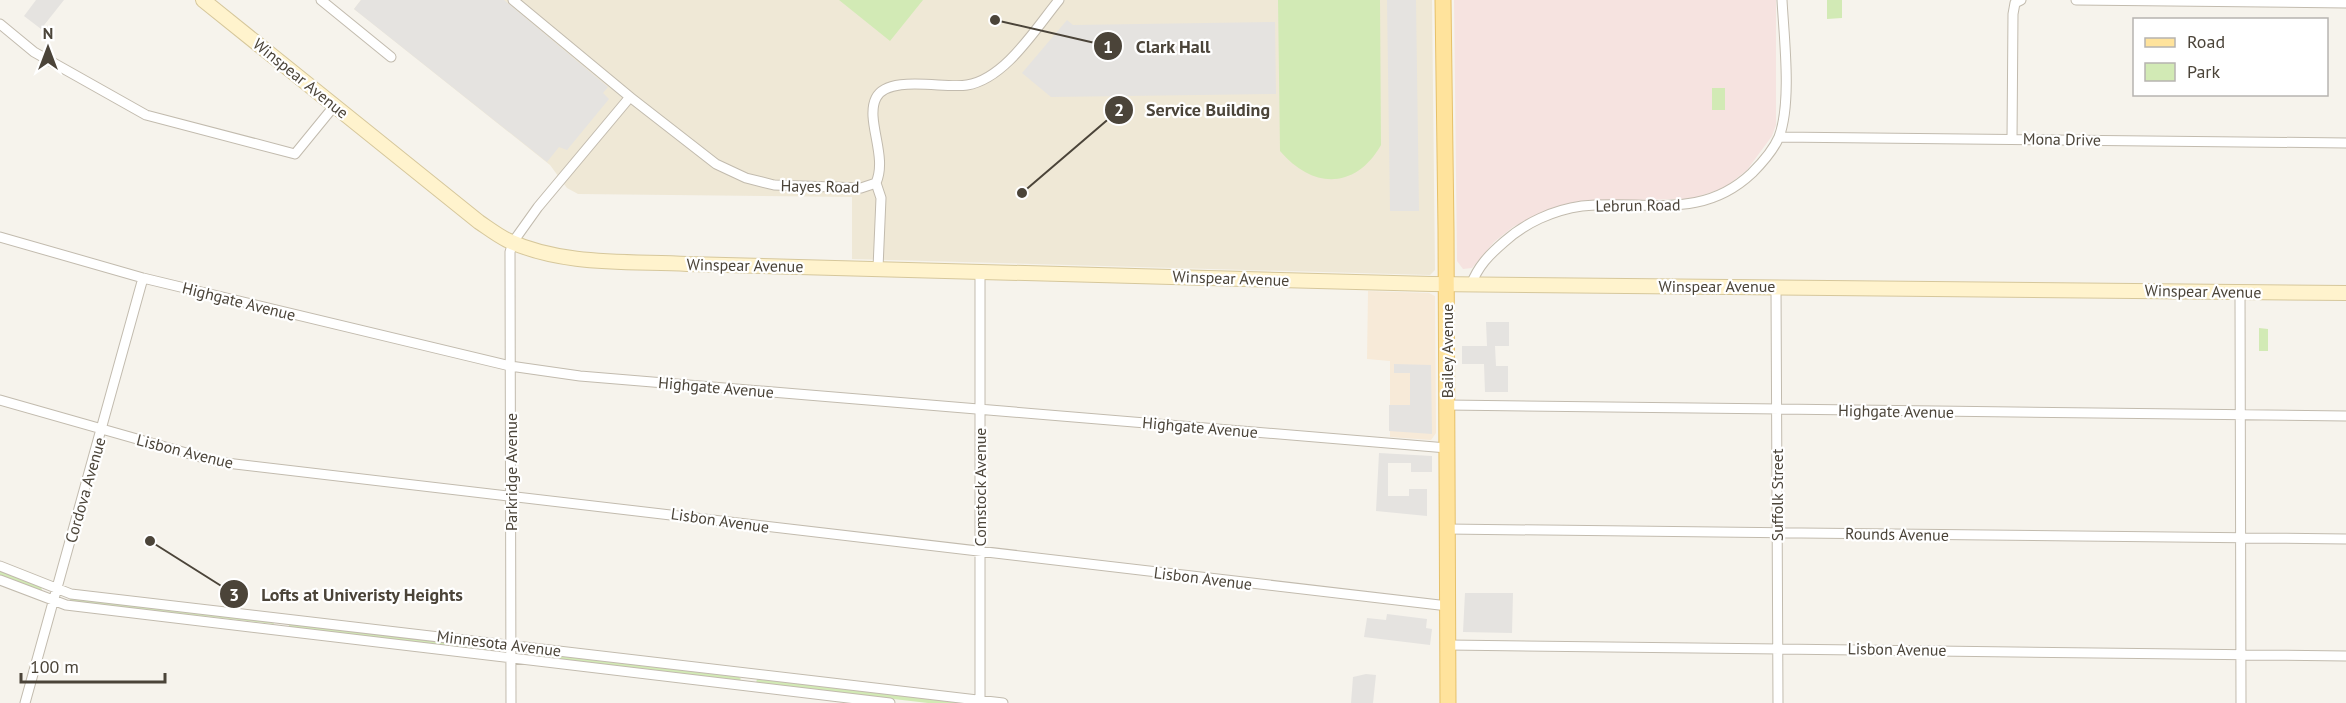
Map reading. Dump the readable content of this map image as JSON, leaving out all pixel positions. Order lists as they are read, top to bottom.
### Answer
{
  "streets": {
    "main road": ["Bailey Avenue"],
    "street": [
      "Winspear Avenue",
      "Mona Drive",
      "Hayes Road",
      "Lebrun Road",
      "Highgate Avenue",
      "Lisbon Avenue",
      "Parkridge Avenue",
      "Comstock Avenue",
      "Cordova Avenue",
      "Suffolk Street",
      "Rounds Avenue",
      "Minnesota Avenue"
    ]
  },
  "crossings": [
    ["Winspear Avenue", "Lebrun Road"],
    ["Winspear Avenue", "Bailey Avenue"],
    ["Winspear Avenue", "Parkridge Avenue"],
    ["Winspear Avenue", "Comstock Avenue"],
    ["Winspear Avenue", "Suffolk Street"],
    ["Mona Drive", "Lebrun Road"],
    ["Highgate Avenue", "Bailey Avenue"],
    ["Highgate Avenue", "Parkridge Avenue"],
    ["Highgate Avenue", "Comstock Avenue"],
    ["Highgate Avenue", "Cordova Avenue"],
    ["Highgate Avenue", "Suffolk Street"],
    ["Bailey Avenue", "Lisbon Avenue"],
    ["Bailey Avenue", "Rounds Avenue"],
    ["Lisbon Avenue", "Parkridge Avenue"],
    ["Lisbon Avenue", "Comstock Avenue"],
    ["Lisbon Avenue", "Cordova Avenue"],
    ["Lisbon Avenue", "Suffolk Street"],
    ["Parkridge Avenue", "Minnesota Avenue"],
    ["Comstock Avenue", "Minnesota Avenue"],
    ["Cordova Avenue", "Minnesota Avenue"],
    ["Suffolk Street", "Rounds Avenue"]
  ],
  "places": ["Clark Hall", "Service Building", "Lofts at Univeristy Heights"],
  "legend": ["Road", "Park"],
  "scale_bar": "100 m",
  "north": "top"
}
